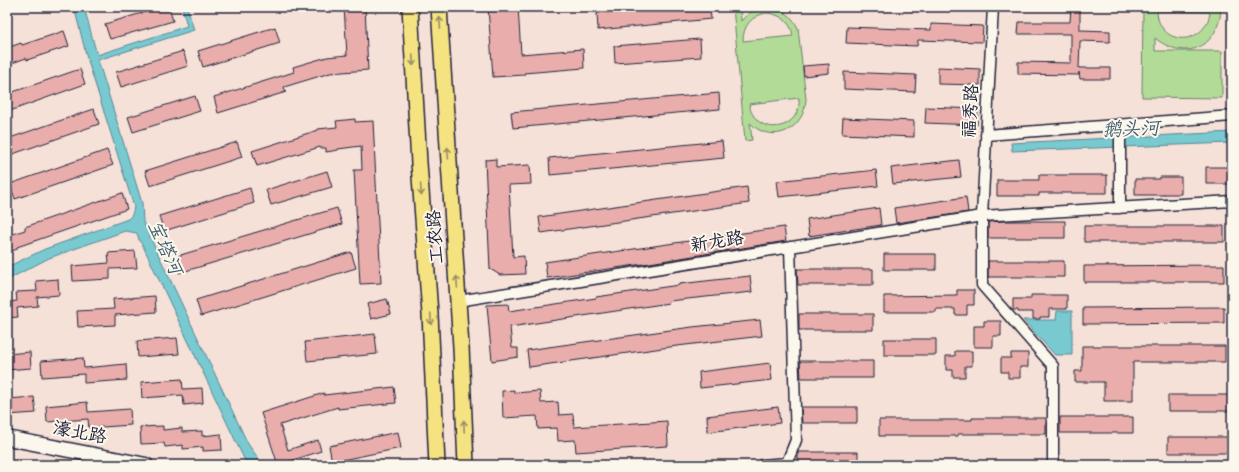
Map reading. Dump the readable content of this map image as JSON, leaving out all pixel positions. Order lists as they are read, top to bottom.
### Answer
{
  "streets": {
    "main road": ["工农路"],
    "street": ["福秀路", "新龙路", "濠北路"]
  },
  "crossings": [
    ["福秀路", "新龙路"],
    ["工农路", "新龙路"]
  ],
  "water": ["鹅头河", "宝塔河"]
}
